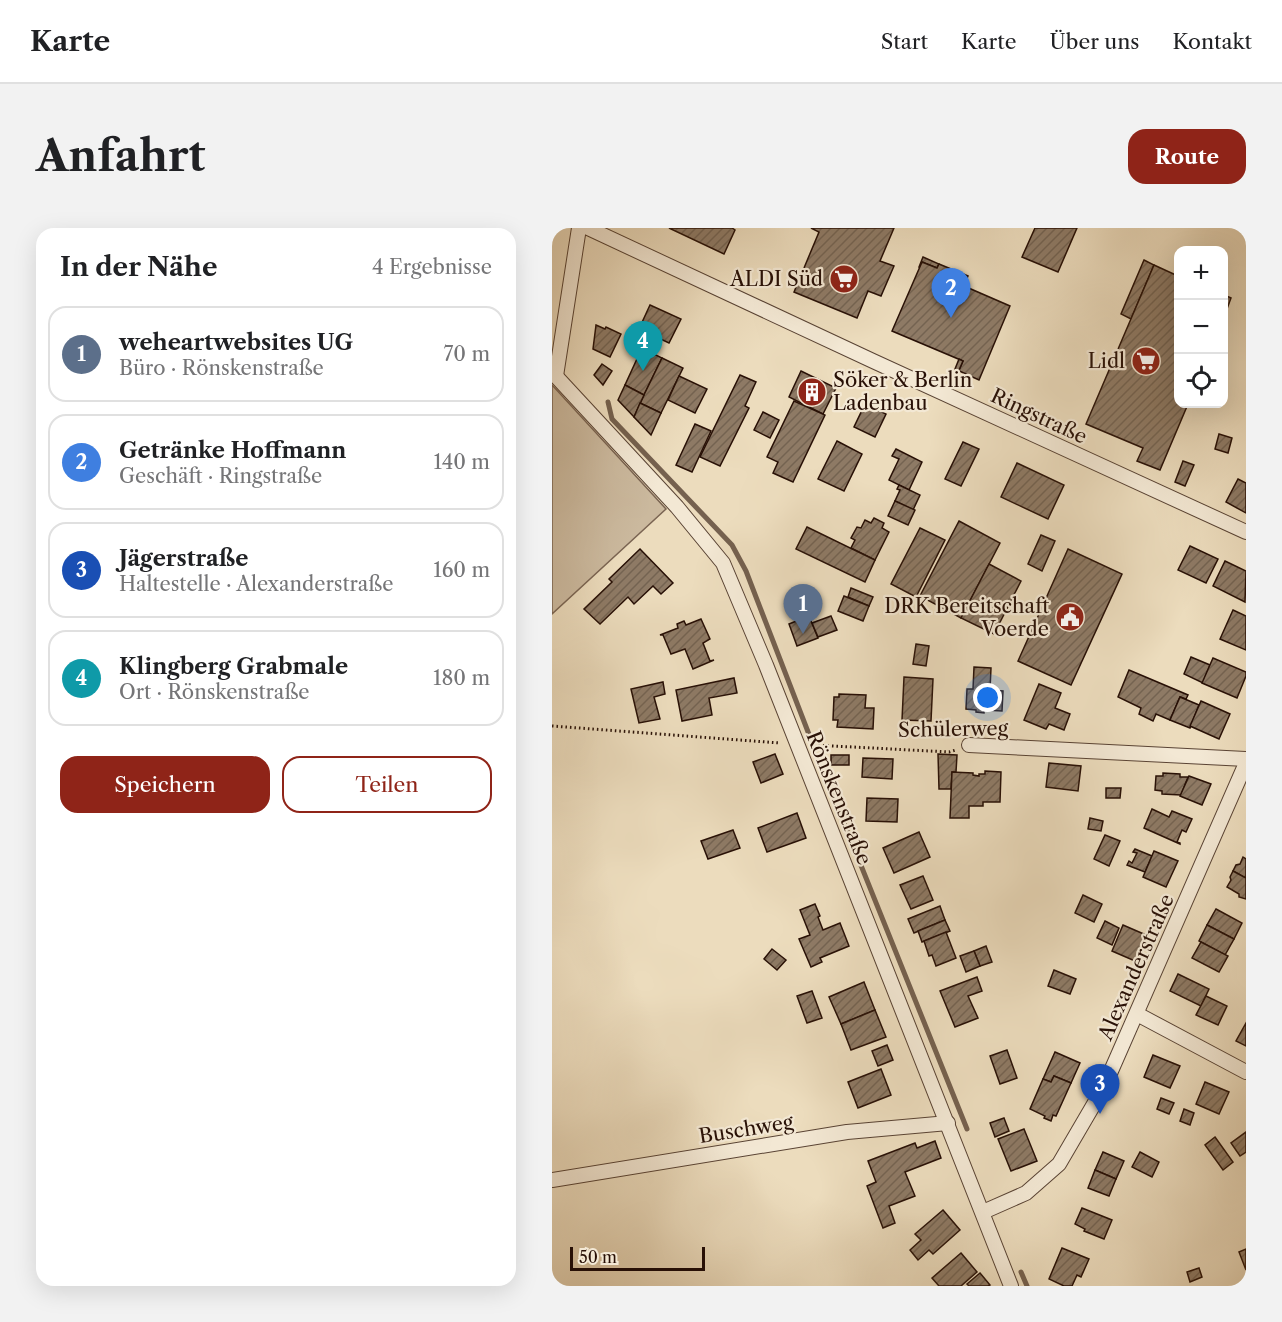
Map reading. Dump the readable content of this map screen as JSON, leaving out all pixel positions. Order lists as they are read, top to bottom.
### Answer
{
  "streets": {
    "street": [
      "Ringstraße",
      "Schülerweg",
      "Rönskenstraße",
      "Alexanderstraße",
      "Buschweg"
    ]
  },
  "crossings": [
    ["Schülerweg", "Rönskenstraße"],
    ["Schülerweg", "Alexanderstraße"],
    ["Rönskenstraße", "Alexanderstraße"],
    ["Rönskenstraße", "Buschweg"]
  ],
  "places": {
    "supermarket": ["ALDI Süd", "Lidl"],
    "building": ["Söker & Berlin Ladenbau"],
    "public building": ["DRK Bereitschaft Voerde"]
  },
  "scale_bar": "50 m",
  "page": {
    "header": "Karte",
    "nav": [
      "Start",
      "Karte",
      "Über uns",
      "Kontakt"
    ],
    "buttons": [
      "Route",
      ["Speichern", "Teilen"]
    ],
    "title": "Anfahrt",
    "heading": ["In der Nähe", "4 Ergebnisse"],
    "map_buttons": ["+", "−"],
    "pins": [
      "2",
      "4",
      "1",
      "3"
    ],
    "list": [
      {
        "mark": "1",
        "name": "weheartwebsites UG",
        "note": "Büro · Rönskenstraße",
        "value": "70 m"
      },
      {
        "mark": "2",
        "name": "Getränke Hoffmann",
        "note": "Geschäft · Ringstraße",
        "value": "140 m"
      },
      {
        "mark": "3",
        "name": "Jägerstraße",
        "note": "Haltestelle · Alexanderstraße",
        "value": "160 m"
      },
      {
        "mark": "4",
        "name": "Klingberg Grabmale",
        "note": "Ort · Rönskenstraße",
        "value": "180 m"
      }
    ],
    "scale": "50 m"
  }
}
